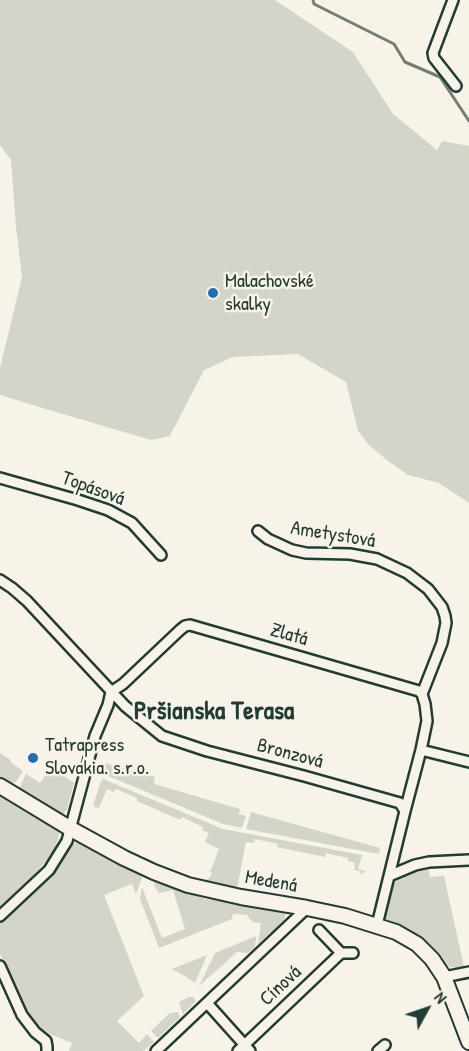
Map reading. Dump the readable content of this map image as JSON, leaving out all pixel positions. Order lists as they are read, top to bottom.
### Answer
{
  "streets": {
    "street": [
      "Topásová",
      "Ametystová",
      "Zlatá",
      "Bronzová",
      "Medená",
      "Cínová"
    ]
  },
  "crossings": [
    ["Ametystová", "Zlatá"],
    ["Zlatá", "Bronzová"],
    ["Medená", "Cínová"]
  ],
  "districts": ["Pršianska Terasa"],
  "places": ["Malachovské skalky", "Tatrapress Slovakia. s.r.o."],
  "north": "top right"
}
